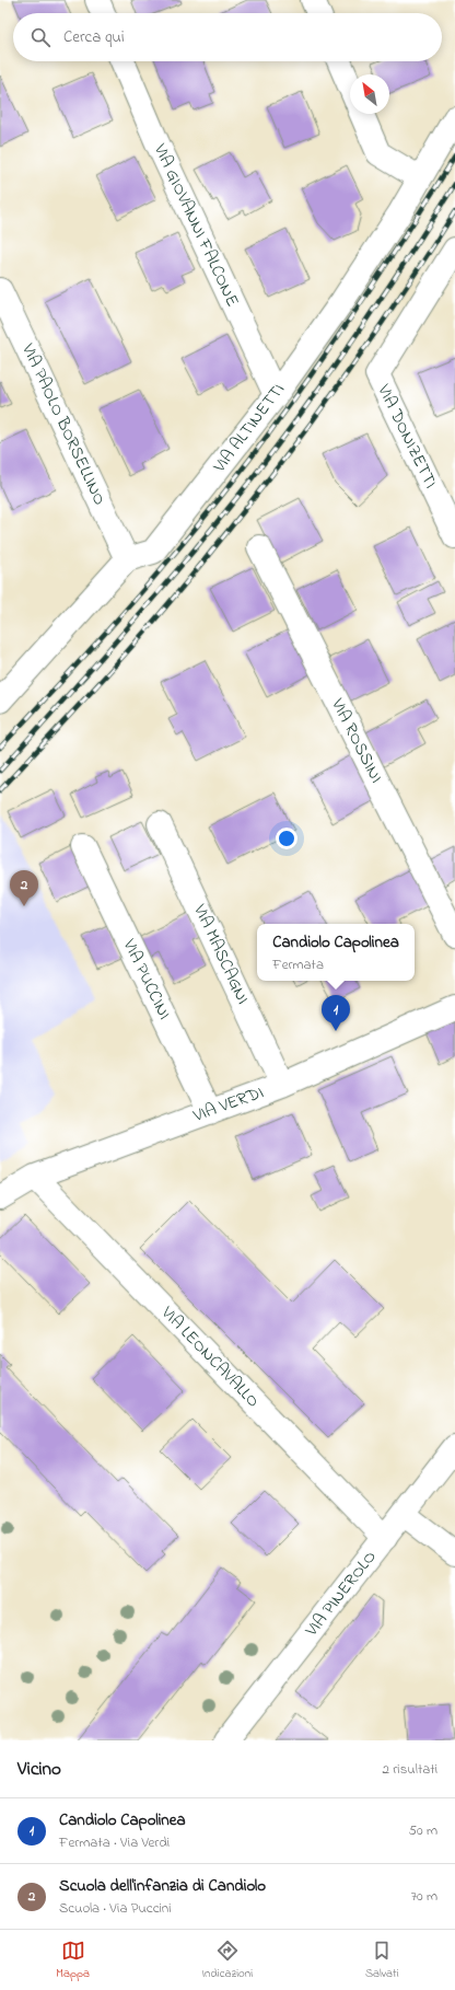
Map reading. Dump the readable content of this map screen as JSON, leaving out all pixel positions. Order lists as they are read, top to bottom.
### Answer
{
  "streets": {
    "street": [
      "VIA GIOVANNI FALCONE",
      "VIA PAOLO BORSELLINO",
      "VIA ALTINETTI",
      "VIA DONIZETTI",
      "VIA ROSSINI",
      "VIA MASCAGNI",
      "VIA PUCCINI",
      "VIA VERDI",
      "VIA LEONCAVALLO",
      "VIA PINEROLO"
    ]
  },
  "crossings": [
    ["VIA GIOVANNI FALCONE", "VIA ALTINETTI"],
    ["VIA PAOLO BORSELLINO", "VIA ALTINETTI"],
    ["VIA MASCAGNI", "VIA VERDI"],
    ["VIA PUCCINI", "VIA VERDI"],
    ["VIA VERDI", "VIA LEONCAVALLO"],
    ["VIA LEONCAVALLO", "VIA PINEROLO"]
  ],
  "north": "top left",
  "page": {
    "search": "Cerca qui",
    "pins": ["2", "1"],
    "popup": ["Candiolo Capolinea", "Fermata"],
    "heading": ["Vicino", "2 risultati"],
    "list": [
      {
        "mark": "1",
        "name": "Candiolo Capolinea",
        "note": "Fermata · Via Verdi",
        "value": "50 m"
      },
      {
        "mark": "2",
        "name": "Scuola dell'infanzia di Candiolo",
        "note": "Scuola · Via Puccini",
        "value": "70 m"
      }
    ],
    "nav": ["Mappa", "Indicazioni", "Salvati"]
  }
}
